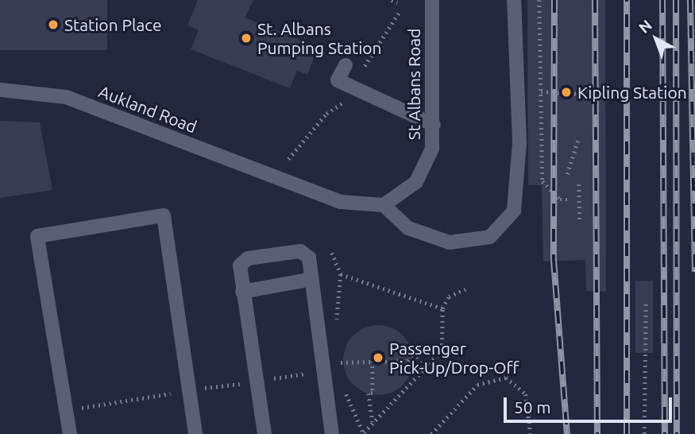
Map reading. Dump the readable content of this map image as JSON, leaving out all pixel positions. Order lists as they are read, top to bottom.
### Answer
{
  "streets": {
    "street": ["St Albans Road", "Aukland Road"]
  },
  "crossings": [
    ["St Albans Road", "Aukland Road"]
  ],
  "places": [
    "Station Place",
    "St. Albans Pumping Station",
    "Kipling Station",
    "Passenger Pick-Up/Drop-Off"
  ],
  "scale_bar": "50 m",
  "north": "top left"
}
